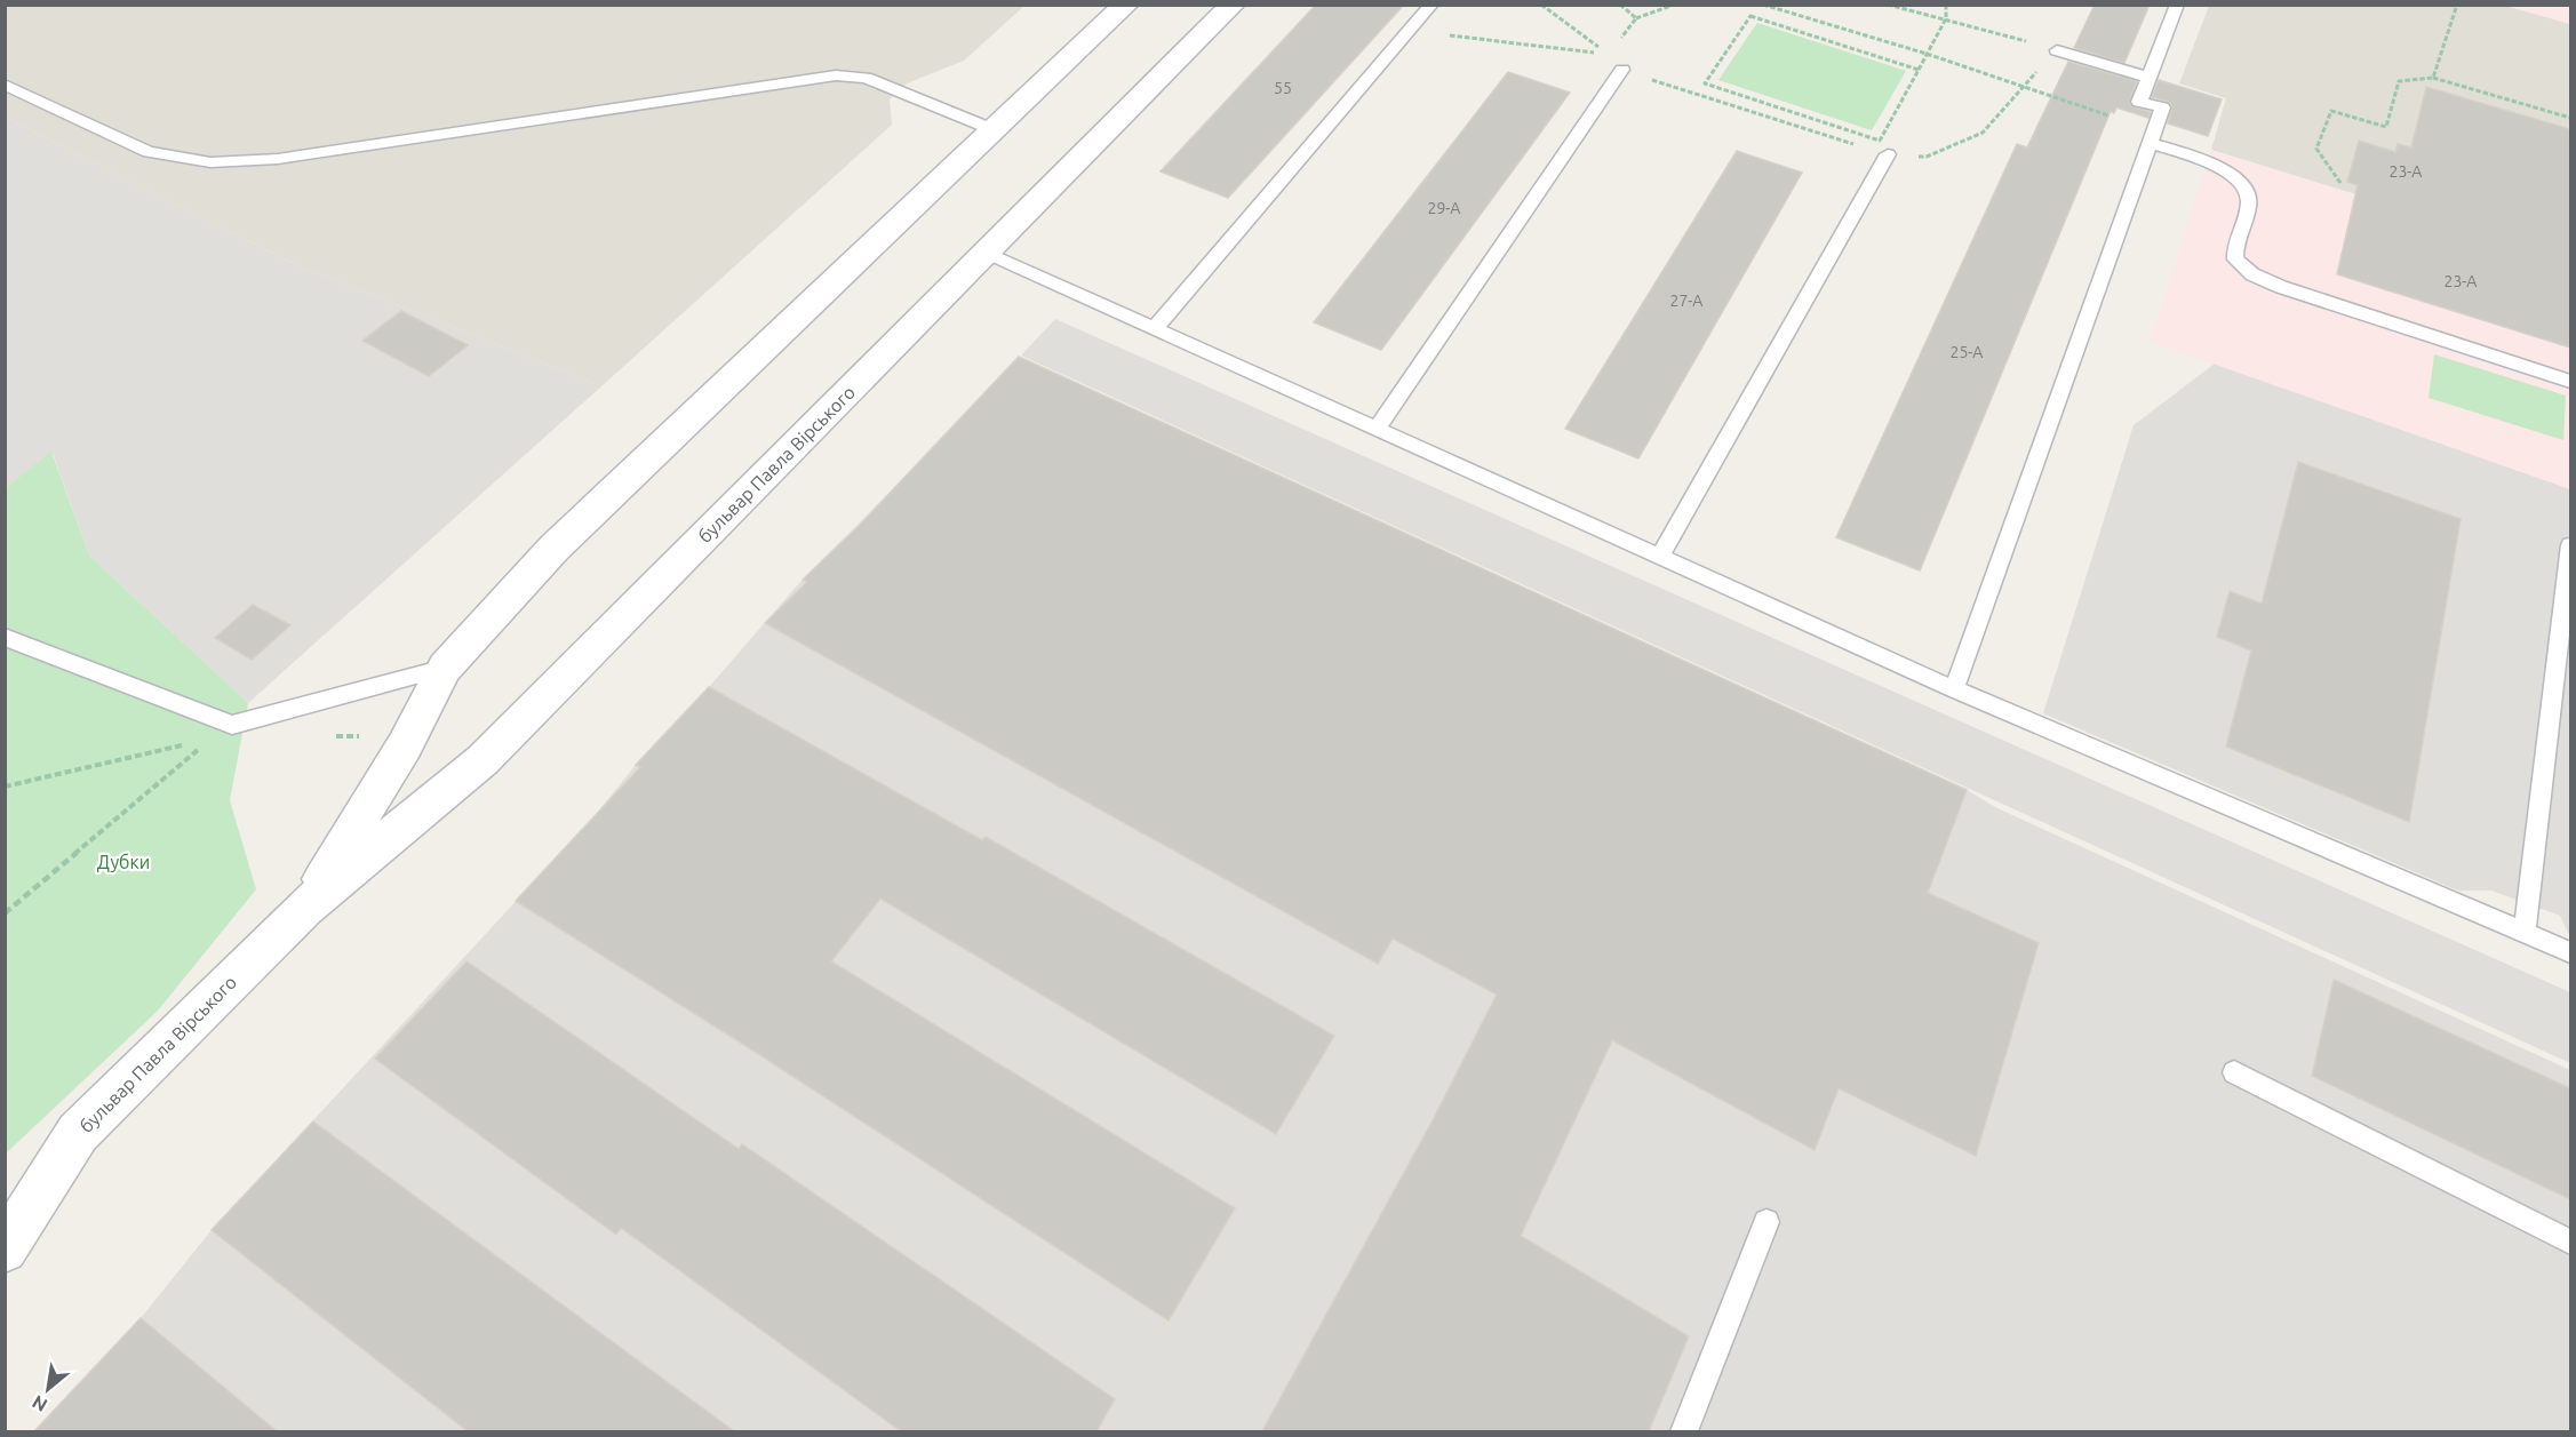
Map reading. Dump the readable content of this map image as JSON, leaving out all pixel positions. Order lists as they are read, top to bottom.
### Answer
{
  "streets": {
    "street": ["бульвар Павла Вірського"]
  },
  "parks": ["Дубки"],
  "house_numbers": [
    "55",
    "23-А",
    "29-А",
    "23-А",
    "27-А",
    "25-А"
  ],
  "north": "bottom left"
}
